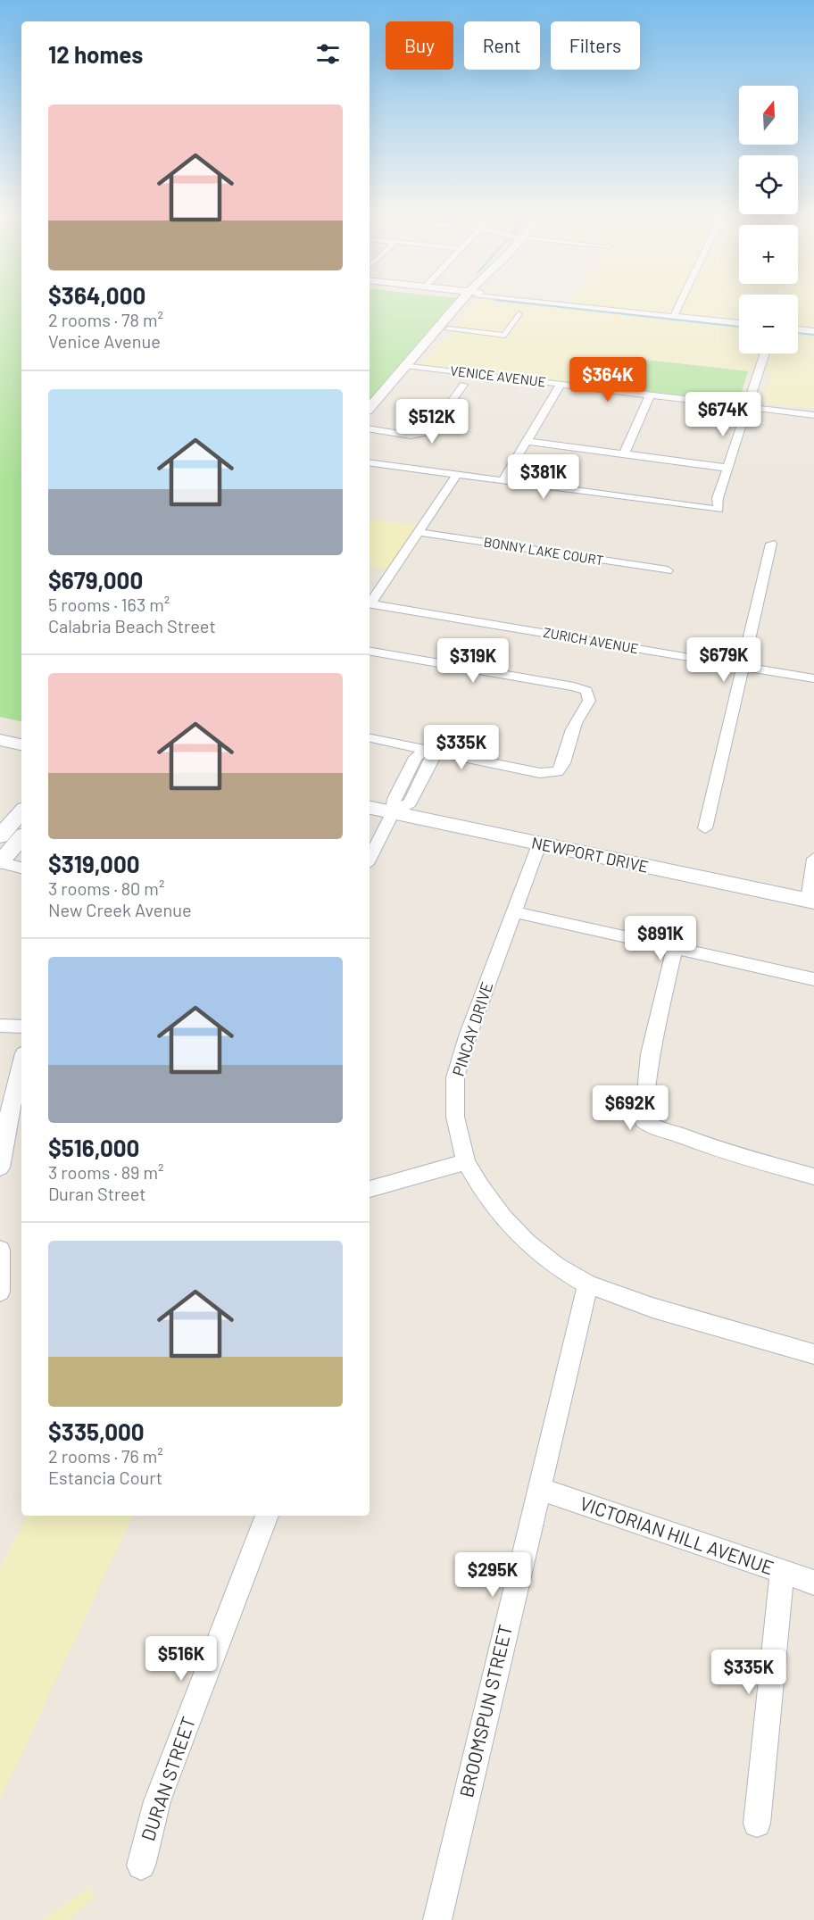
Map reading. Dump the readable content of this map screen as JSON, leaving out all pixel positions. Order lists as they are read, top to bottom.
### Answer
{
  "streets": {
    "main road": ["NEWPORT DRIVE"],
    "street": [
      "VENICE AVENUE",
      "BONNY LAKE COURT",
      "ZURICH AVENUE",
      "PINCAY DRIVE",
      "VICTORIAN HILL AVENUE",
      "BROOMSPUN STREET",
      "DURAN STREET"
    ]
  },
  "crossings": [
    ["NEWPORT DRIVE", "PINCAY DRIVE"],
    ["PINCAY DRIVE", "BROOMSPUN STREET"],
    ["VICTORIAN HILL AVENUE", "BROOMSPUN STREET"]
  ],
  "north": "top",
  "page": {
    "chip": ["Buy", "Rent", "Filters"],
    "heading": "12 homes",
    "map_buttons": ["+", "−"],
    "list": [
      {
        "name": "$364,000",
        "note": "2 rooms · 78 m² · Venice Avenue"
      },
      {
        "name": "$679,000",
        "note": "5 rooms · 163 m² · Calabria Beach Street"
      },
      {
        "name": "$319,000",
        "note": "3 rooms · 80 m² · New Creek Avenue"
      },
      {
        "name": "$516,000",
        "note": "3 rooms · 89 m² · Duran Street"
      },
      {
        "name": "$335,000",
        "note": "2 rooms · 76 m² · Estancia Court"
      }
    ],
    "price": [
      "$364K",
      "$674K",
      "$512K",
      "$381K",
      "$679K",
      "$319K",
      "$335K",
      "$891K",
      "$692K",
      "$295K",
      "$516K",
      "$335K"
    ]
  }
}
